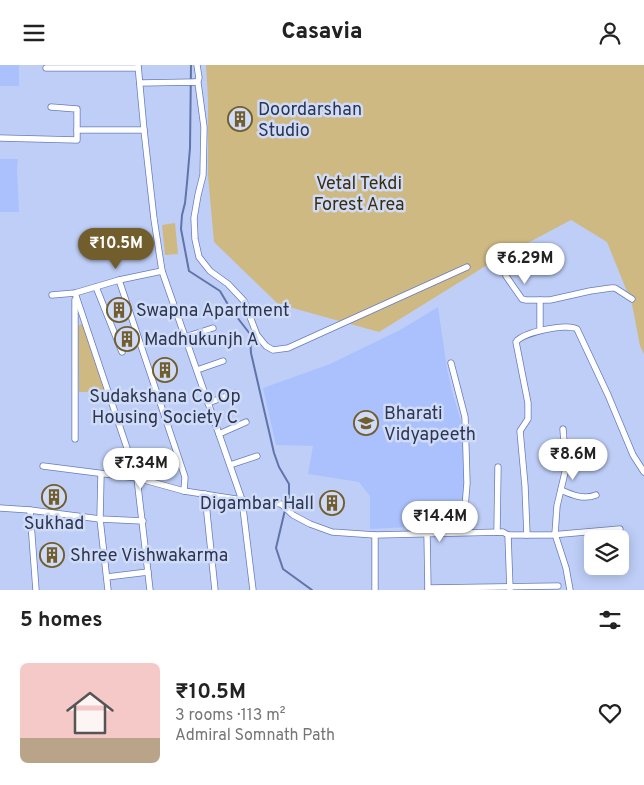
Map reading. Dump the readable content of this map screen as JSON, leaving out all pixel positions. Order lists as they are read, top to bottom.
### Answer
{
  "parks": ["Vetal Tekdi Forest Area"],
  "places": {
    "building": [
      "Doordarshan Studio",
      "Swapna Apartment",
      "Madhukunjh A",
      "Sudakshana Co Op Housing Society C",
      "Sukhad",
      "Digambar Hall",
      "Shree Vishwakarma"
    ],
    "school or university": ["Bharati Vidyapeeth"]
  },
  "page": {
    "header": "Casavia",
    "price": [
      "₹10.5M",
      "₹6.29M",
      "₹8.6M",
      "₹7.34M",
      "₹14.4M"
    ],
    "heading": "5 homes",
    "list": [
      {
        "name": "₹10.5M",
        "note": "3 rooms · 113 m² · Admiral Somnath Path"
      }
    ]
  }
}
